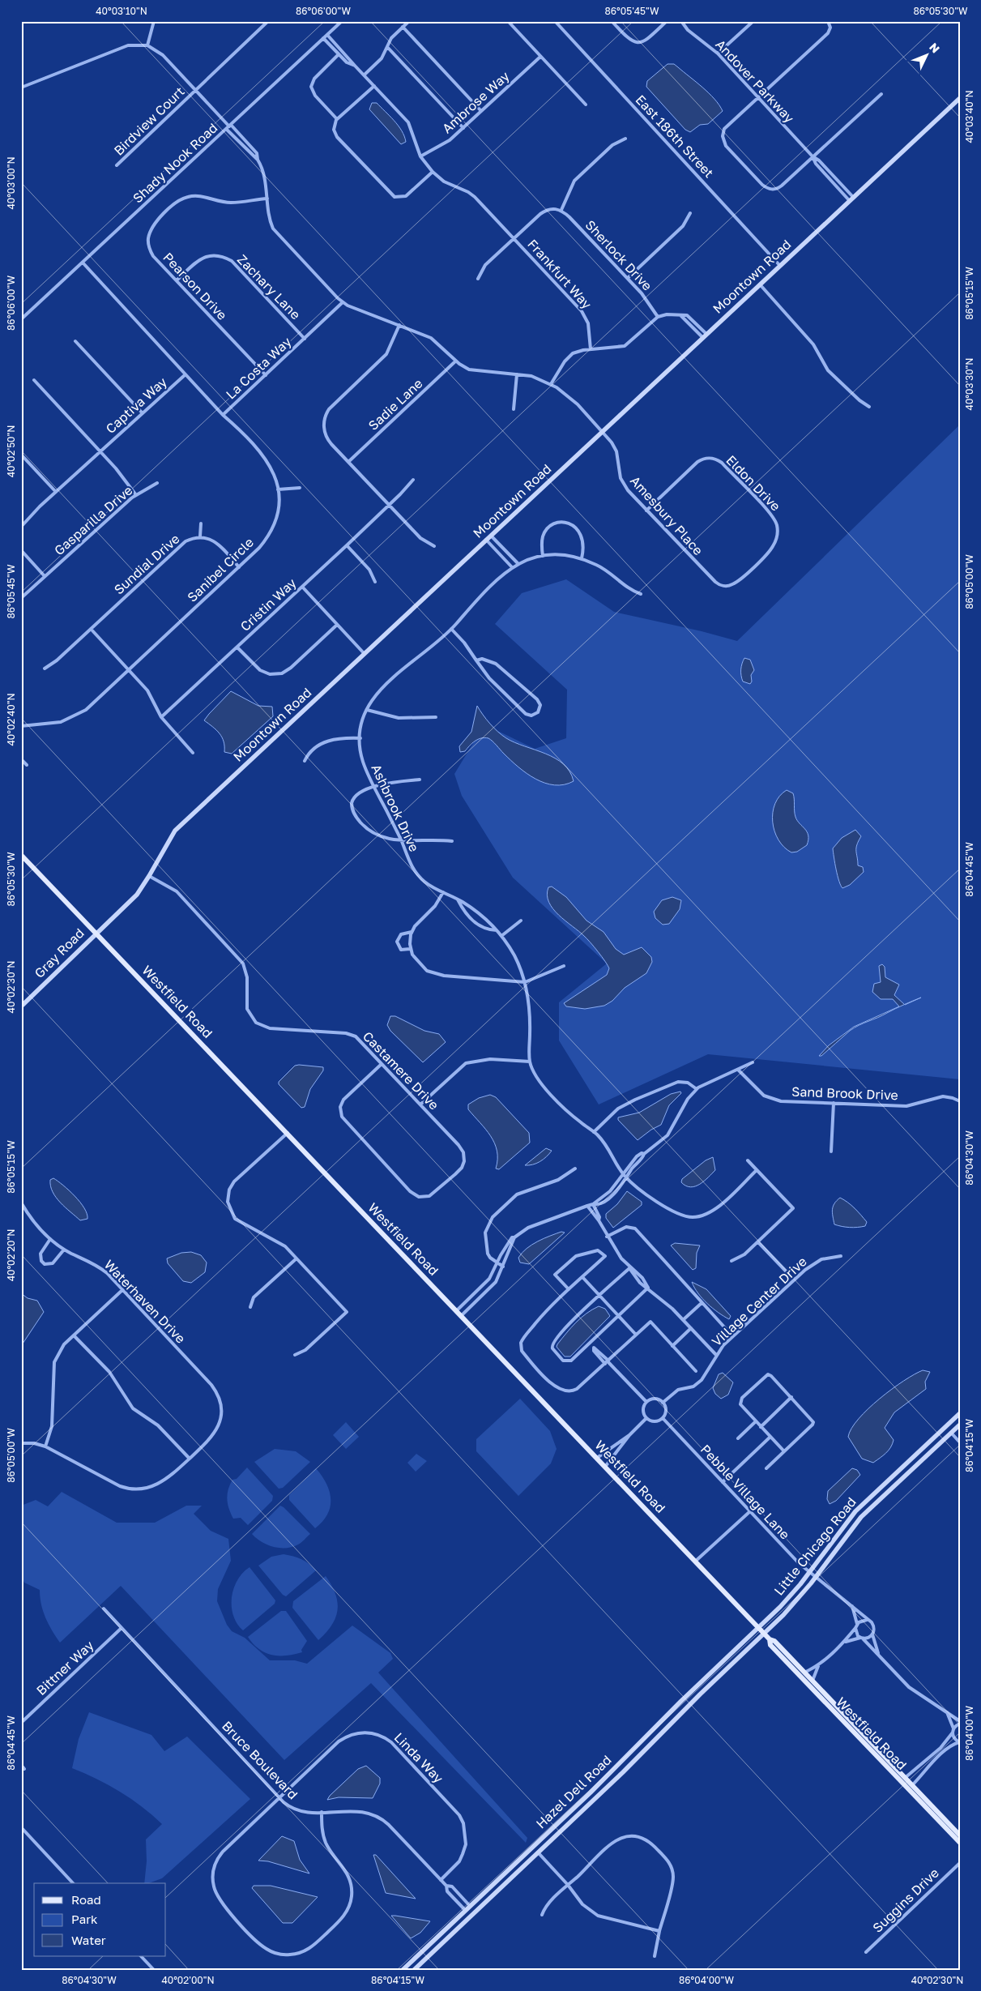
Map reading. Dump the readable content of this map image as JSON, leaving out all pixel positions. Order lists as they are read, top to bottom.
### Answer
{
  "streets": {
    "main road": [
      "Moontown Road",
      "Gray Road",
      "Westfield Road",
      "Little Chicago Road",
      "Hazel Dell Road"
    ],
    "street": [
      "Andover Parkway",
      "Ambrose Way",
      "Birdview Court",
      "East 186th Street",
      "Shady Nook Road",
      "Sherlock Drive",
      "Frankfurt Way",
      "Pearson Drive",
      "Zachary Lane",
      "La Costa Way",
      "Sadie Lane",
      "Captiva Way",
      "Eldon Drive",
      "Amesbury Place",
      "Gasparilla Drive",
      "Sundial Drive",
      "Sanibel Circle",
      "Cristin Way",
      "Ashbrook Drive",
      "Castamere Drive",
      "Sand Brook Drive",
      "Waterhaven Drive",
      "Village Center Drive",
      "Pebble Village Lane",
      "Bittner Way",
      "Linda Way",
      "Bruce Boulevard",
      "Suggins Drive"
    ]
  },
  "crossings": [
    ["Andover Parkway", "Moontown Road"],
    ["Ambrose Way", "Frankfurt Way"],
    ["East 186th Street", "Moontown Road"],
    ["Shady Nook Road", "Amesbury Place"],
    ["Shady Nook Road", "Sanibel Circle"],
    ["Moontown Road", "Amesbury Place"],
    ["Moontown Road", "Gray Road"],
    ["Moontown Road", "Westfield Road"],
    ["Moontown Road", "Castamere Drive"],
    ["Pearson Drive", "Zachary Lane"],
    ["Pearson Drive", "La Costa Way"],
    ["Pearson Drive", "Amesbury Place"],
    ["Zachary Lane", "La Costa Way"],
    ["La Costa Way", "Amesbury Place"],
    ["La Costa Way", "Sanibel Circle"],
    ["Sadie Lane", "Amesbury Place"],
    ["Captiva Way", "Gasparilla Drive"],
    ["Captiva Way", "Sanibel Circle"],
    ["Eldon Drive", "Amesbury Place"],
    ["Sundial Drive", "Sanibel Circle"],
    ["Gray Road", "Westfield Road"],
    ["Westfield Road", "Little Chicago Road"],
    ["Westfield Road", "Hazel Dell Road"],
    ["Village Center Drive", "Pebble Village Lane"],
    ["Pebble Village Lane", "Little Chicago Road"],
    ["Little Chicago Road", "Hazel Dell Road"],
    ["Bittner Way", "Bruce Boulevard"],
    ["Linda Way", "Bruce Boulevard"],
    ["Bruce Boulevard", "Hazel Dell Road"]
  ],
  "legend": ["Road", "Park", "Water"],
  "north": "top right",
  "coordinates": [
    "40°03'10\"N",
    "86°06'00\"W",
    "86°05'45\"W",
    "86°05'30\"W",
    "40°03'40\"N",
    "40°03'00\"N",
    "86°05'15\"W",
    "40°03'30\"N",
    "40°02'50\"N",
    "86°05'00\"W",
    "40°02'40\"N",
    "86°04'45\"W",
    "40°02'30\"N",
    "86°04'30\"W",
    "40°02'20\"N",
    "86°04'15\"W",
    "86°04'00\"W",
    "40°02'00\"N"
  ]
}
